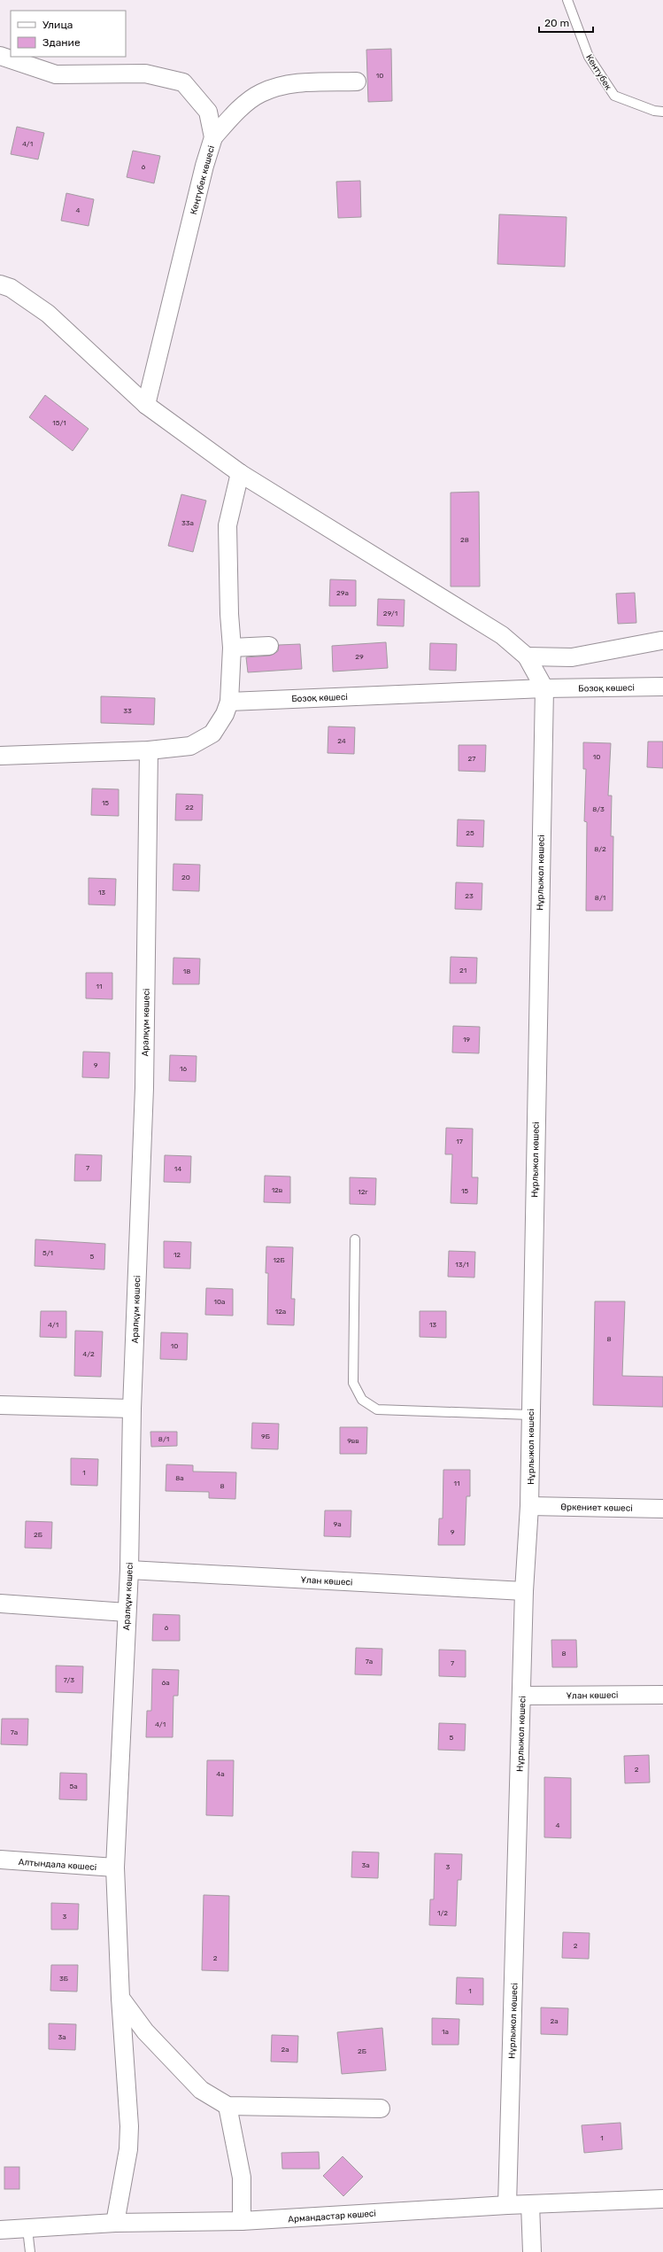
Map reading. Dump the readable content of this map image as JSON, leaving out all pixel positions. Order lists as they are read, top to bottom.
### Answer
{
  "streets": {
    "street": [
      "Кеңтүбек көшесі",
      "Бозоқ көшесі",
      "Нұрлыжол көшесі",
      "Аралқұм көшесі",
      "Өркениет көшесі",
      "Ұлан көшесі",
      "Алтындала көшесі",
      "Армандастар көшесі"
    ],
    "lane": ["Кентубек"]
  },
  "crossings": [
    ["Бозоқ көшесі", "Нұрлыжол көшесі"],
    ["Нұрлыжол көшесі", "Өркениет көшесі"],
    ["Нұрлыжол көшесі", "Ұлан көшесі"],
    ["Нұрлыжол көшесі", "Армандастар көшесі"],
    ["Аралқұм көшесі", "Ұлан көшесі"],
    ["Аралқұм көшесі", "Алтындала көшесі"],
    ["Аралқұм көшесі", "Армандастар көшесі"]
  ],
  "house_numbers": [
    "10",
    "4/1",
    "6",
    "4",
    "15/1",
    "33а",
    "28",
    "29а",
    "29/1",
    "29",
    "33",
    "24",
    "10",
    "27",
    "15",
    "22",
    "8/3",
    "25",
    "8/2",
    "20",
    "13",
    "23",
    "8/1",
    "21",
    "18",
    "11",
    "19",
    "9",
    "16",
    "17",
    "7",
    "14",
    "12в",
    "15",
    "12г",
    "5/1",
    "12",
    "5",
    "12Б",
    "13/1",
    "10а",
    "12а",
    "4/1",
    "13",
    "8",
    "10",
    "4/2",
    "9Б",
    "8/1",
    "9вв",
    "1",
    "8а",
    "11",
    "8",
    "9а",
    "9",
    "2Б",
    "6",
    "8",
    "7а",
    "7",
    "7/3",
    "6а",
    "4/1",
    "7а",
    "5",
    "2",
    "4а",
    "5а",
    "4",
    "3а",
    "3",
    "1/2",
    "3",
    "2",
    "2",
    "3Б",
    "1",
    "2а",
    "1а",
    "3а",
    "2а",
    "2Б",
    "1"
  ],
  "legend": ["Улица", "Здание"],
  "scale_bar": "20 m"
}
